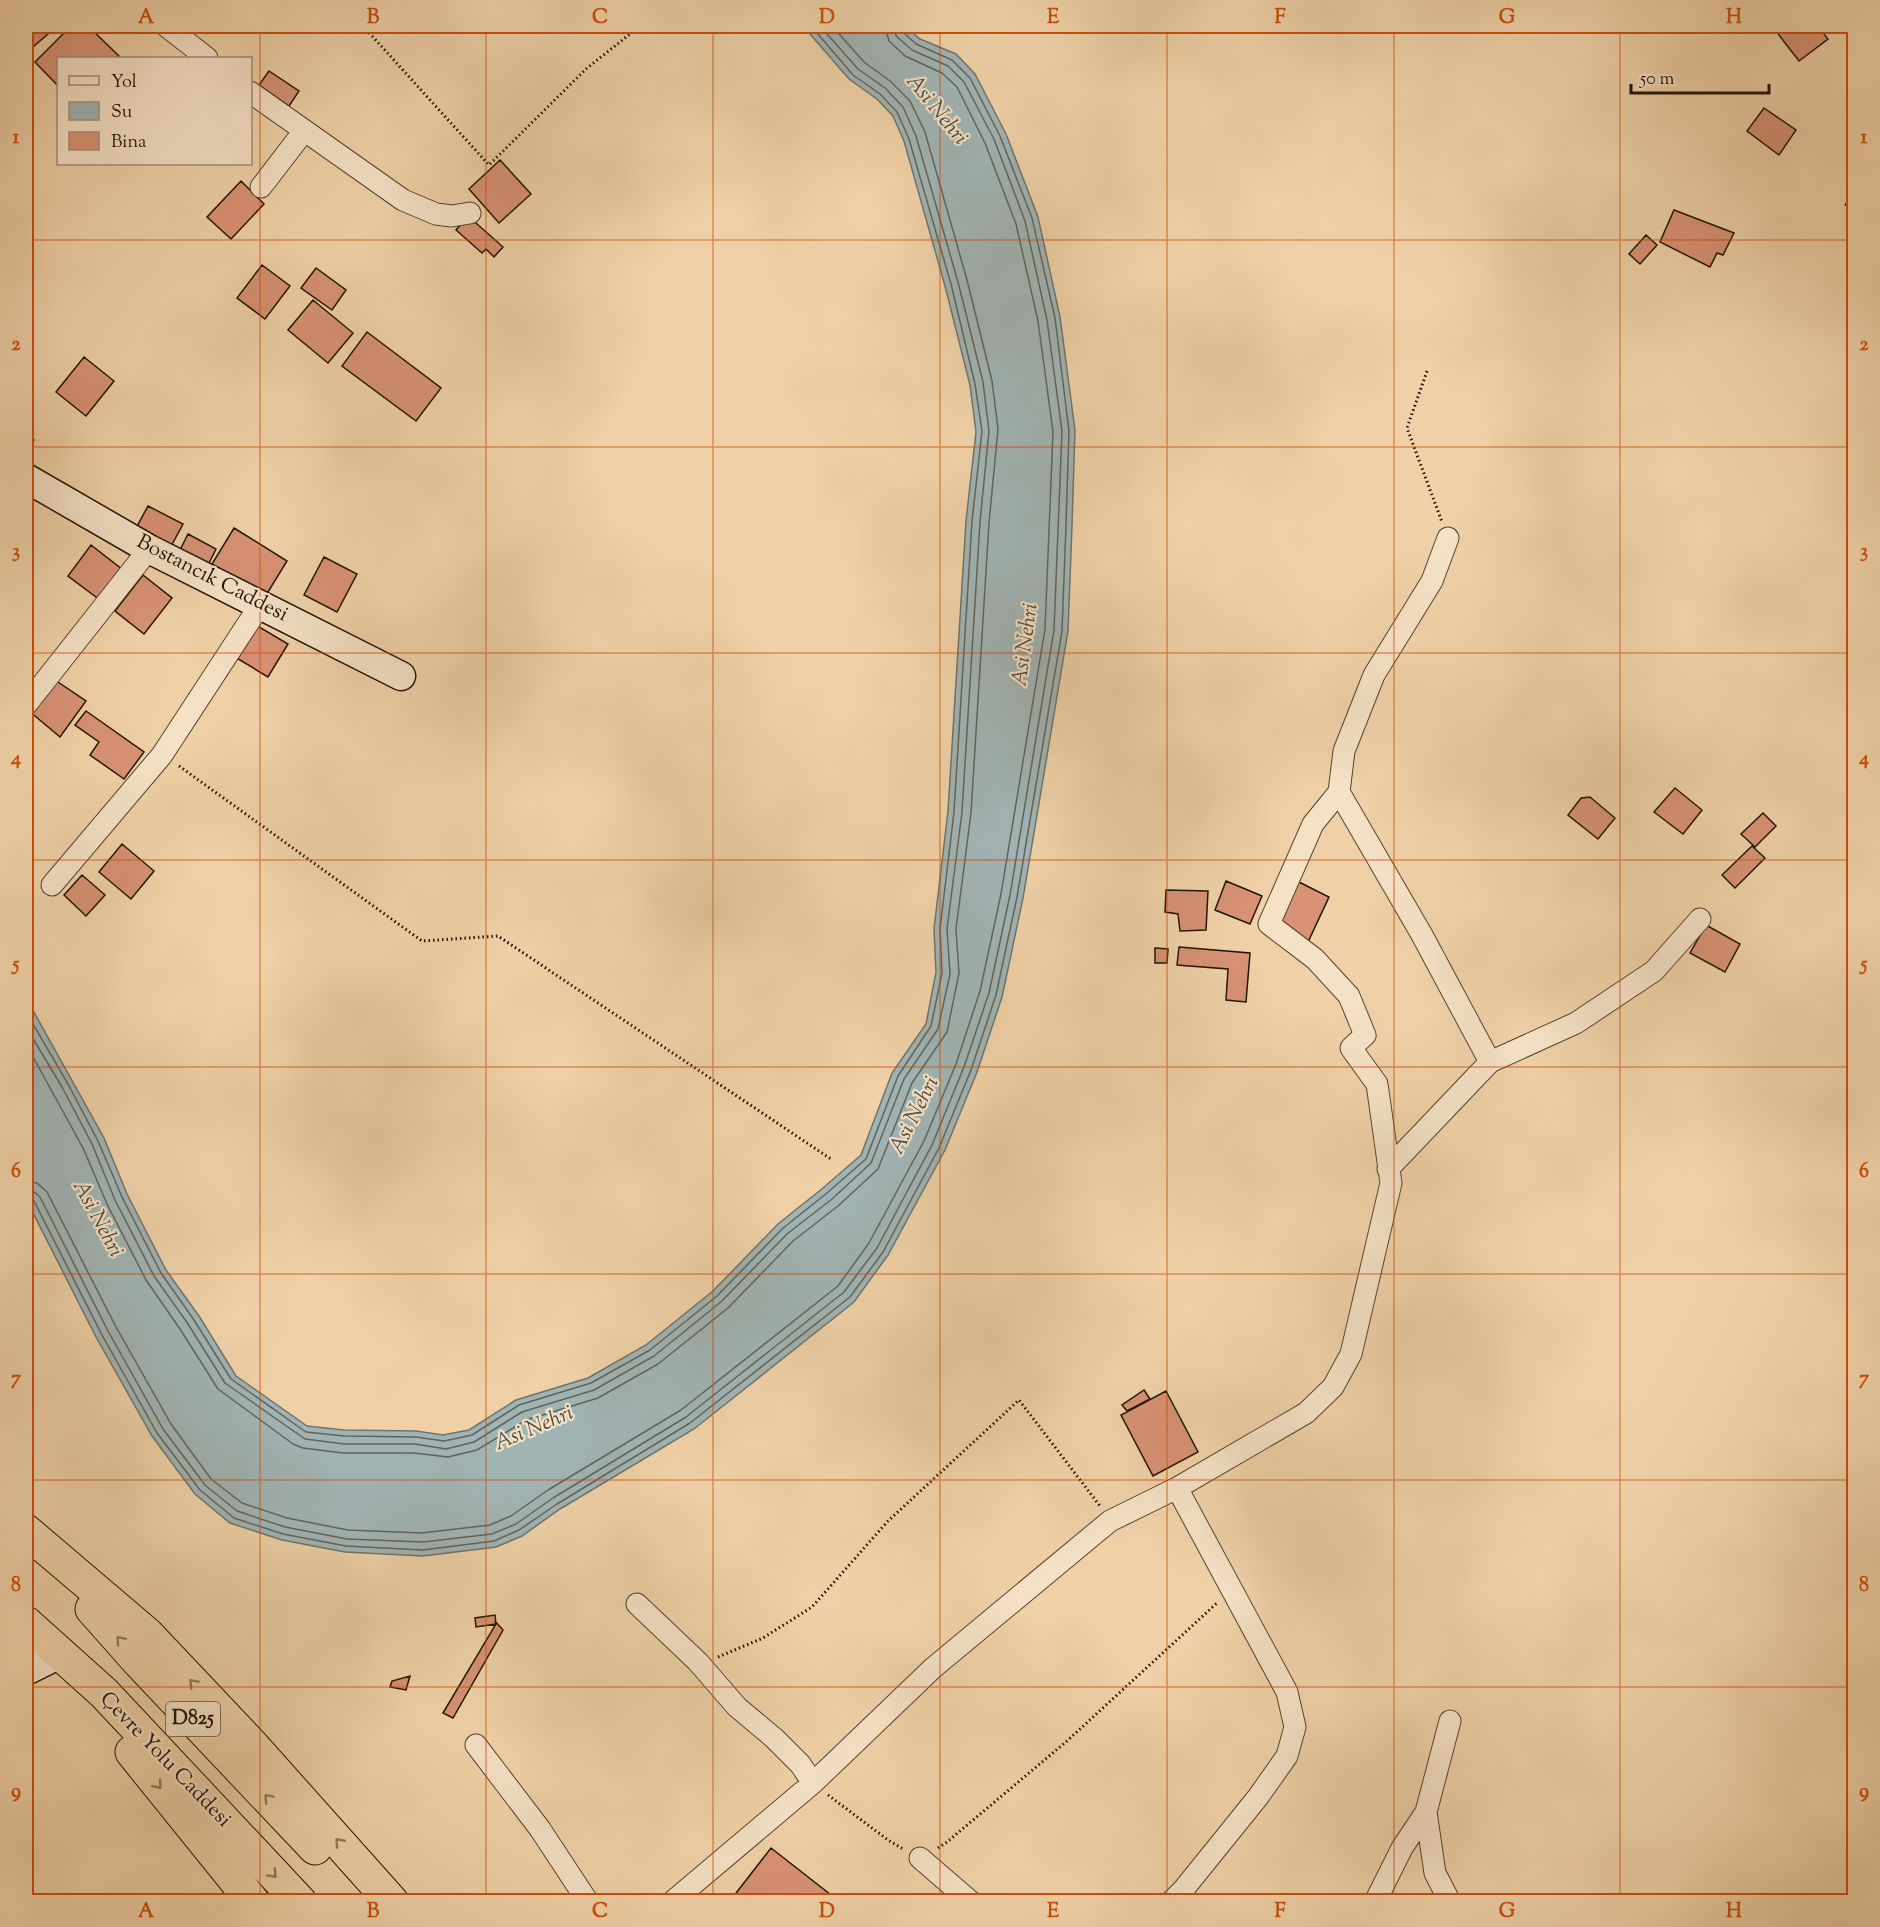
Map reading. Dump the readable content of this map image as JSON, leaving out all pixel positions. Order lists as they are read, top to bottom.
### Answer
{
  "streets": {
    "highway": ["D825", "Çevre Yolu Caddesi"],
    "street": ["Bostancık Caddesi"]
  },
  "water": ["Asi Nehri"],
  "legend": ["Yol", "Su", "Bina"],
  "scale_bar": "50 m",
  "grid": {
    "columns": [
      "A",
      "B",
      "C",
      "D",
      "E",
      "F",
      "G",
      "H"
    ],
    "rows": [
      "1",
      "2",
      "3",
      "4",
      "5",
      "6",
      "7",
      "8",
      "9"
    ]
  }
}
